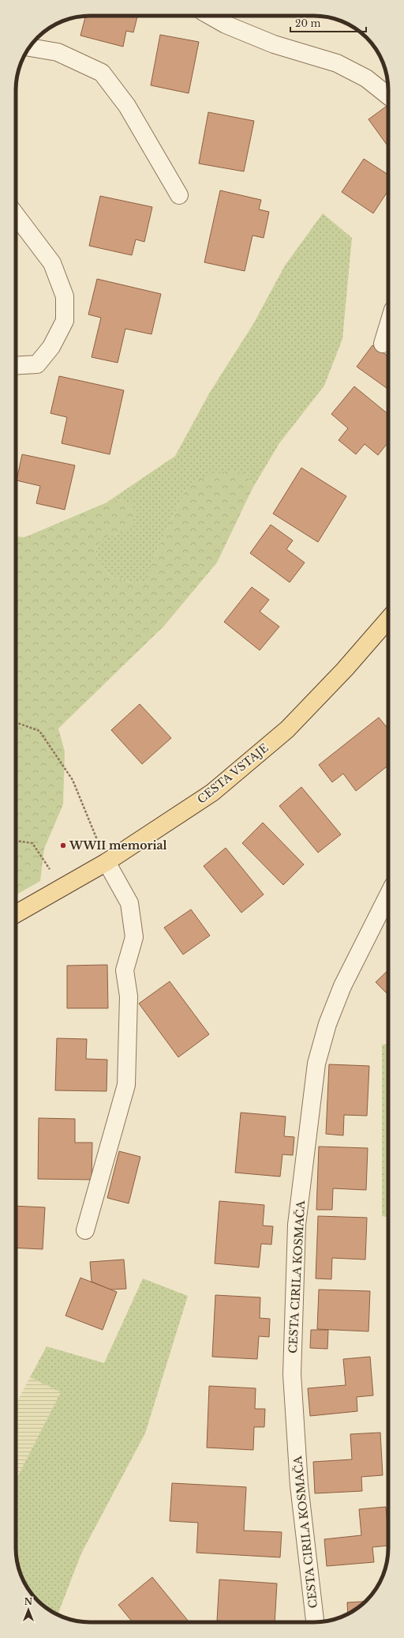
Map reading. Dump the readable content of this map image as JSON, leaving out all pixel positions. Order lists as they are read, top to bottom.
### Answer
{
  "streets": {
    "main road": ["CESTA VSTAJE"],
    "street": ["CESTA CIRILA KOSMAČA"]
  },
  "places": ["WWII memorial"],
  "scale_bar": "20 m",
  "north": "top"
}
